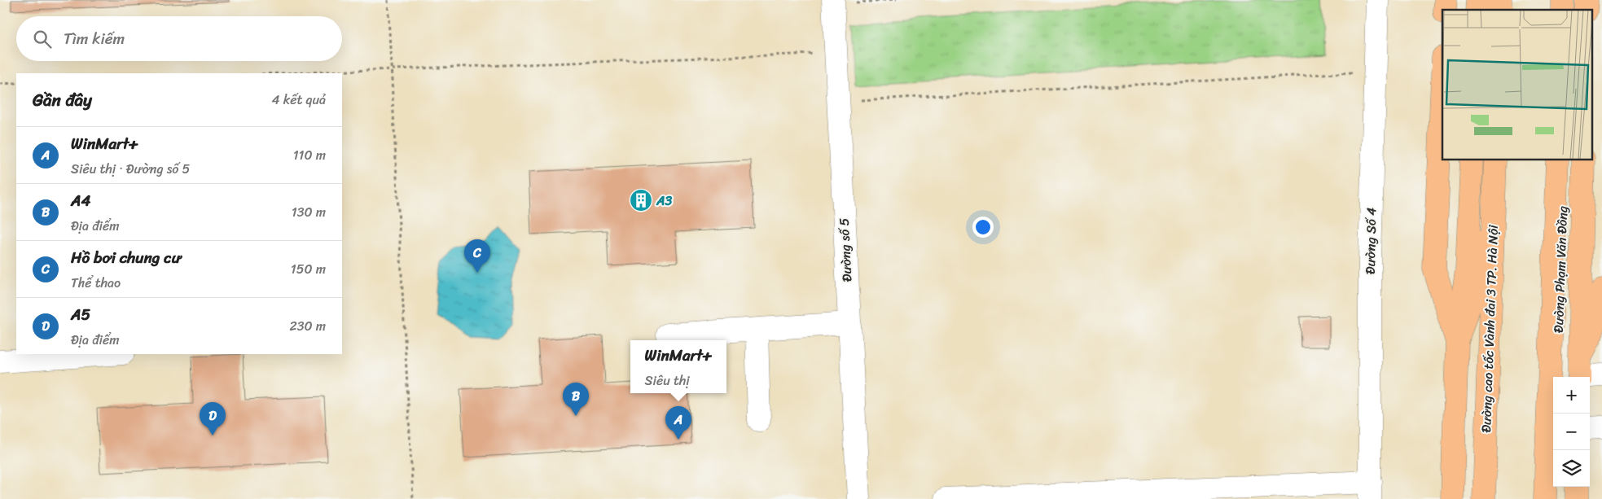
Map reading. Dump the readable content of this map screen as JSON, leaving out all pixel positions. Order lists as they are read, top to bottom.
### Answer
{
  "streets": {
    "main road": ["Đường Phạm Văn Đồng", "Đường cao tốc Vành đai 3 TP. Hà Nội"],
    "street": ["Đường Số 4", "Đường số 5"]
  },
  "places": {
    "building": ["A3"]
  },
  "page": {
    "search": "Tìm kiếm",
    "heading": ["Gần đây", "4 kết quả"],
    "list": [
      {
        "mark": "A",
        "name": "WinMart+",
        "note": "Siêu thị · Đường số 5",
        "value": "110 m"
      },
      {
        "mark": "B",
        "name": "A4",
        "note": "Địa điểm",
        "value": "130 m"
      },
      {
        "mark": "C",
        "name": "Hồ bơi chung cư",
        "note": "Thể thao",
        "value": "150 m"
      },
      {
        "mark": "D",
        "name": "A5",
        "note": "Địa điểm",
        "value": "230 m"
      }
    ],
    "pins": [
      "C",
      "B",
      "D",
      "A"
    ],
    "popup": ["WinMart+", "Siêu thị"],
    "map_buttons": ["+", "−"]
  }
}
